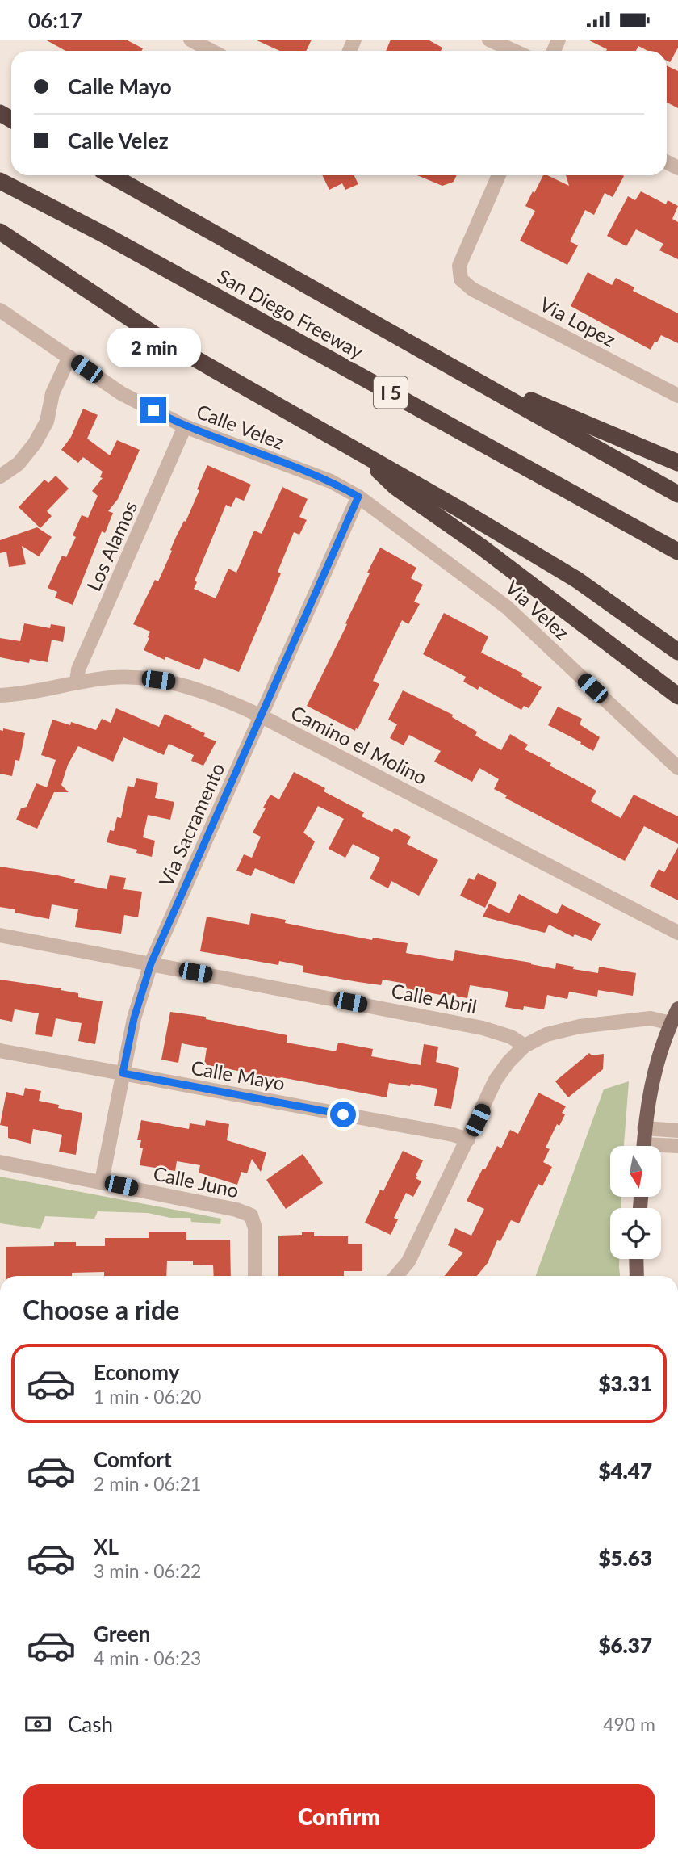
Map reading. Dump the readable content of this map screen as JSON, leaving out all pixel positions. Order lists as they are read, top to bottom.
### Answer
{
  "streets": {
    "highway": ["San Diego Freeway", "I 5"],
    "street": [
      "Via Lopez",
      "Calle Velez",
      "Los Alamos",
      "Via Velez",
      "Camino el Molino",
      "Via Sacramento",
      "Calle Abril",
      "Calle Mayo",
      "Calle Juno"
    ]
  },
  "crossings": [
    ["Calle Velez", "Los Alamos"],
    ["Calle Velez", "Via Velez"],
    ["Calle Velez", "Via Sacramento"],
    ["Los Alamos", "Camino el Molino"],
    ["Via Velez", "Via Sacramento"],
    ["Camino el Molino", "Via Sacramento"],
    ["Via Sacramento", "Calle Abril"],
    ["Via Sacramento", "Calle Mayo"],
    ["Via Sacramento", "Calle Juno"]
  ],
  "north": "bottom",
  "page": {
    "status": "06:17",
    "banner": ["Calle Mayo", "Calle Velez"],
    "bubble": "2 min",
    "heading": "Choose a ride",
    "list": [
      {
        "name": "Economy",
        "note": "1 min · 06:20",
        "value": "$3.31"
      },
      {
        "name": "Comfort",
        "note": "2 min · 06:21",
        "value": "$4.47"
      },
      {
        "name": "XL",
        "note": "3 min · 06:22",
        "value": "$5.63"
      },
      {
        "name": "Green",
        "note": "4 min · 06:23",
        "value": "$6.37"
      }
    ],
    "pay": ["Cash", "490 m"],
    "buttons": "Confirm"
  }
}
